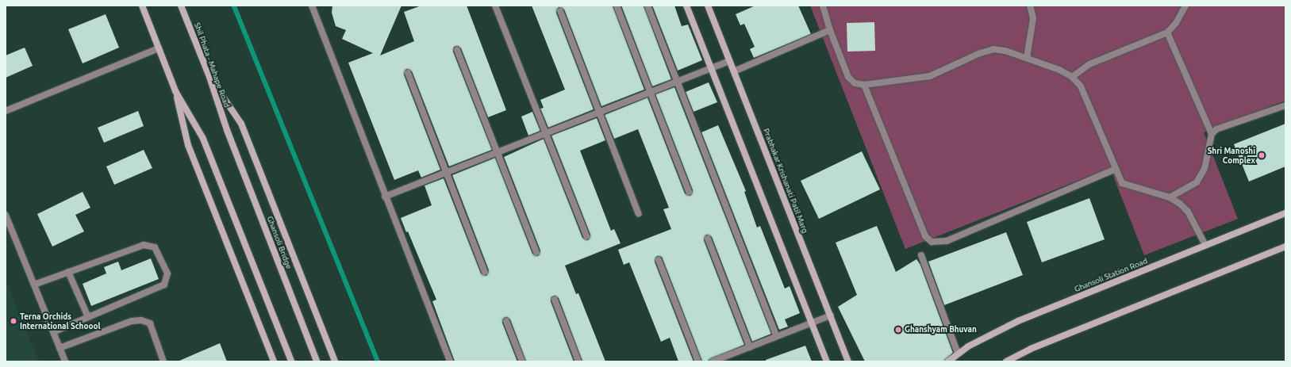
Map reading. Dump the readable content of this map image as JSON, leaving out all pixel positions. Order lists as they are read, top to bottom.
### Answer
{
  "streets": {
    "street": [
      "Shil Phata - Mahape Road",
      "Prabhakar Krishanati Patil Marg",
      "Ghansoli Bridge",
      "Ghansoli Station Road"
    ]
  },
  "crossings": [
    ["Shil Phata - Mahape Road", "Ghansoli Bridge"]
  ],
  "places": ["Shri Manoshi Complex", "Terna Orchids International Schoool", "Ghanshyam Bhuvan"]
}
